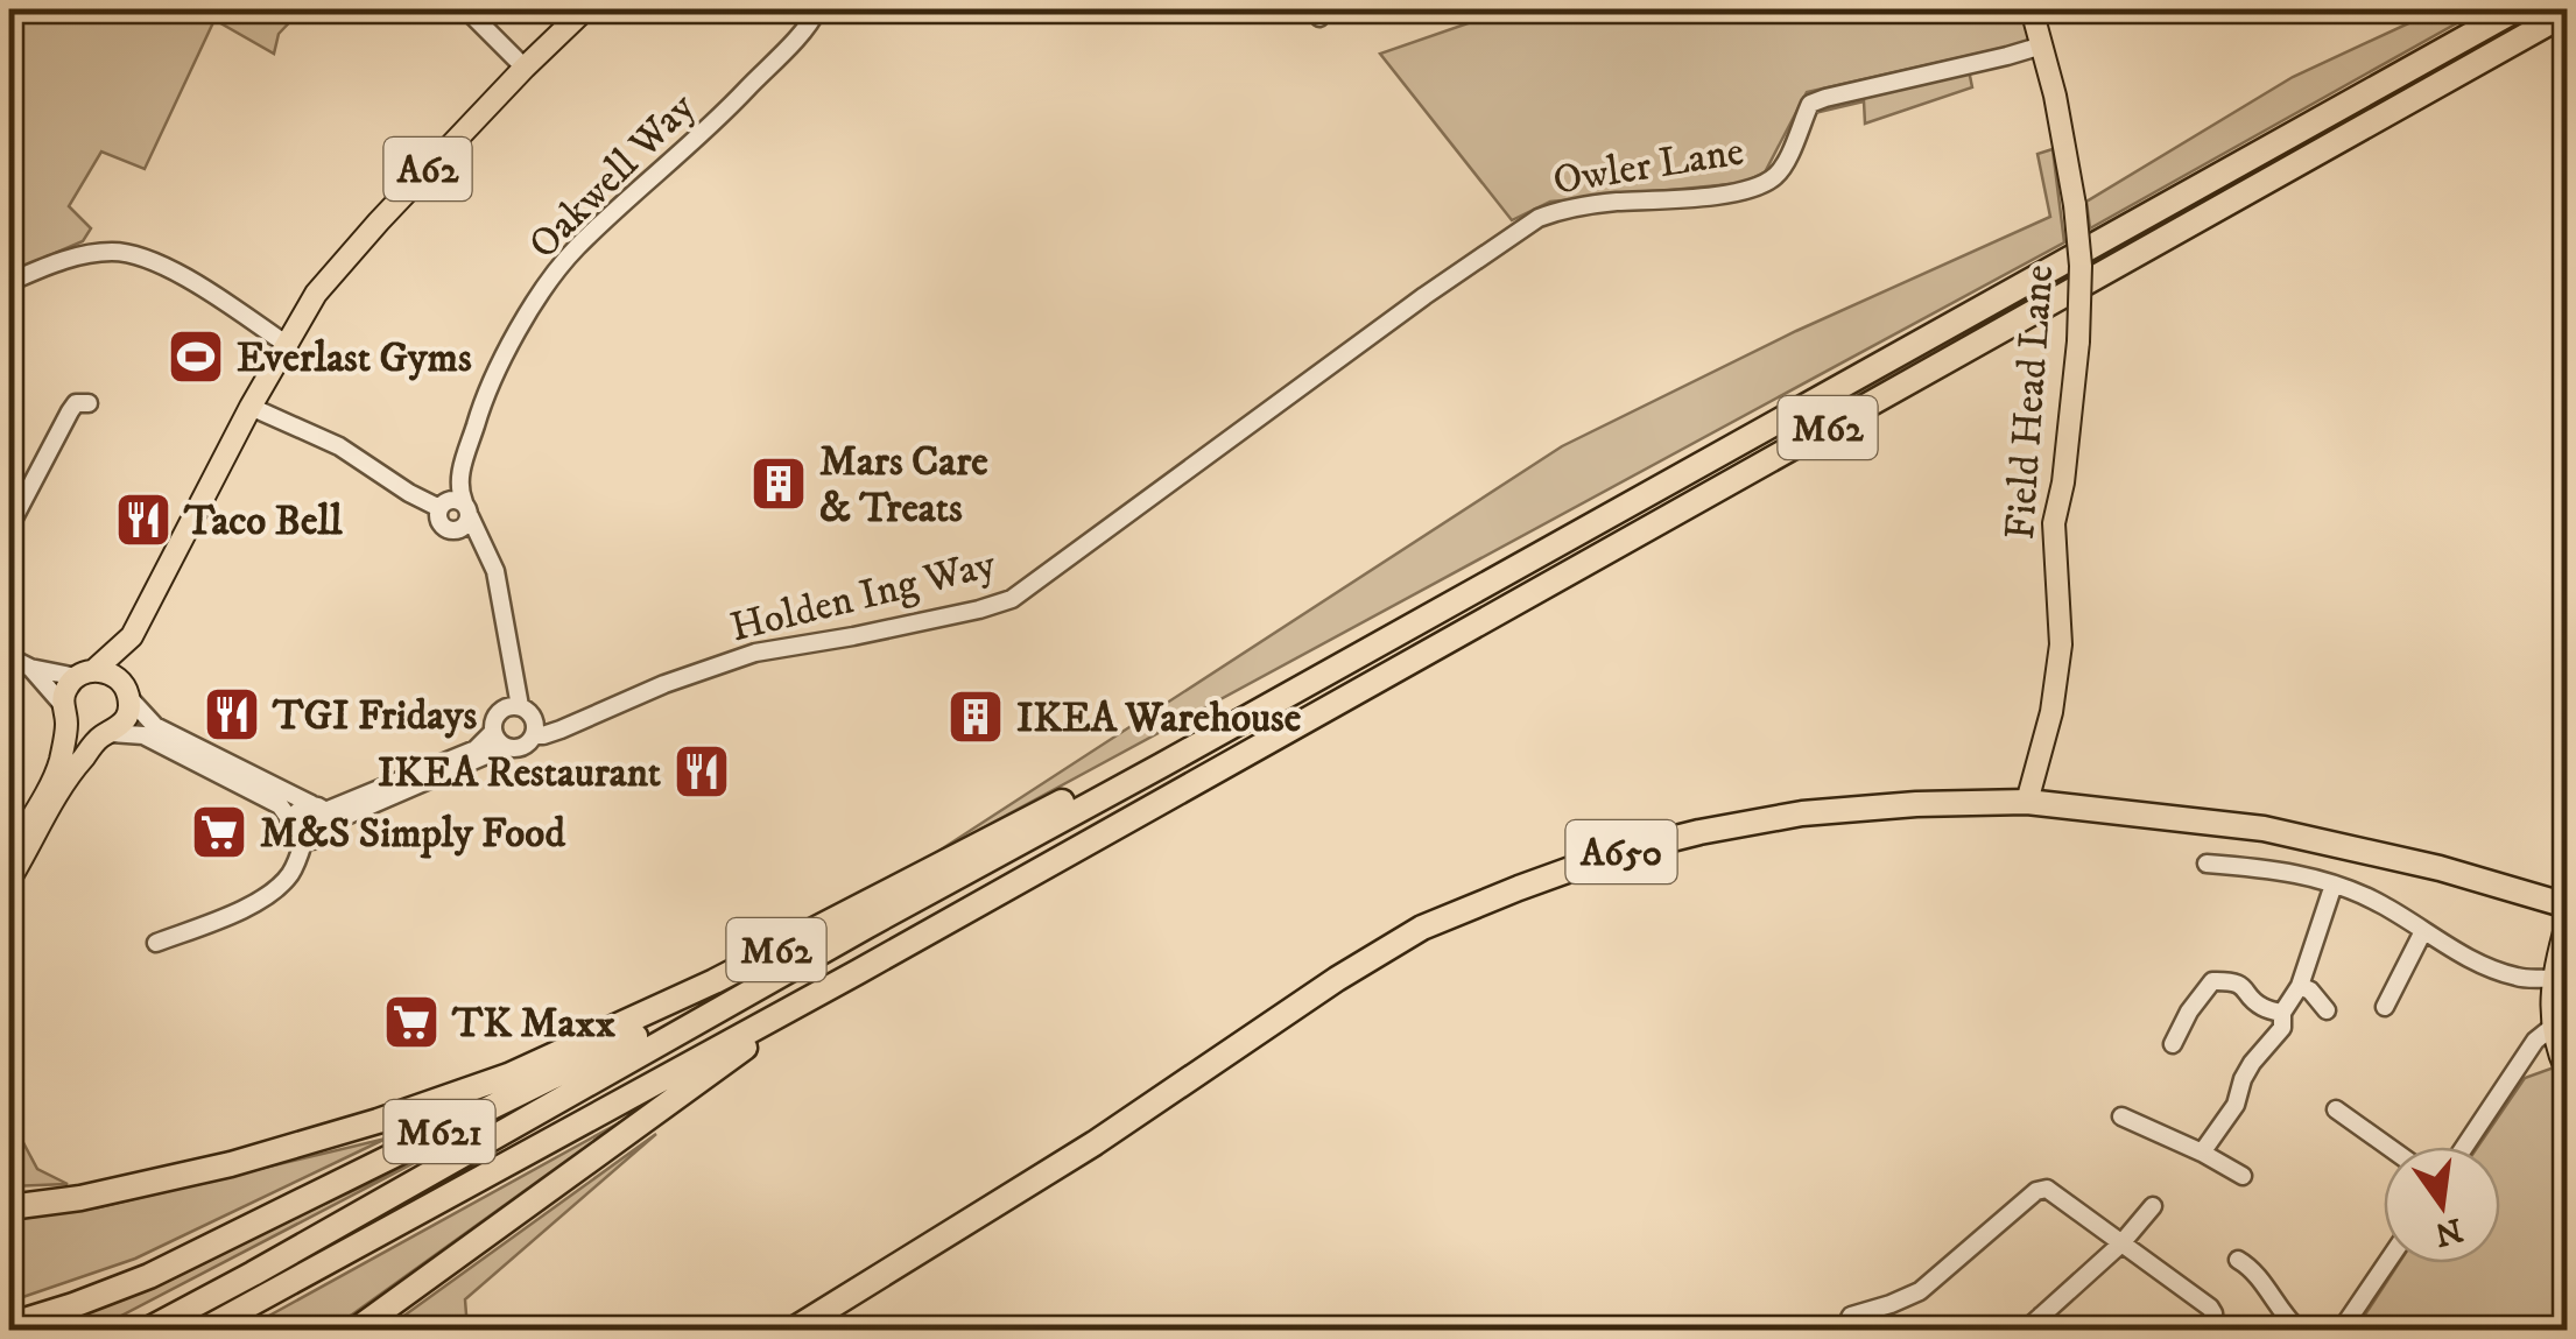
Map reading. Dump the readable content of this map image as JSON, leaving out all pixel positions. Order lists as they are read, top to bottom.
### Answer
{
  "streets": {
    "highway": ["M62", "A650", "M621"],
    "main road": ["A62", "Field Head Lane"],
    "street": ["Owler Lane", "Oakwell Way", "Holden Ing Way"]
  },
  "crossings": [
    ["Owler Lane", "Field Head Lane"],
    ["Owler Lane", "Holden Ing Way"],
    ["A62", "Oakwell Way"],
    ["A62", "Holden Ing Way"],
    ["Oakwell Way", "Holden Ing Way"],
    ["Field Head Lane", "A650"],
    ["M62", "M621"]
  ],
  "places": {
    "sports": ["Everlast Gyms"],
    "building": ["Mars Care & Treats", "IKEA Warehouse"],
    "restaurant": ["Taco Bell", "TGI Fridays", "IKEA Restaurant"],
    "supermarket": ["M&S Simply Food", "TK Maxx"]
  },
  "north": "bottom"
}
